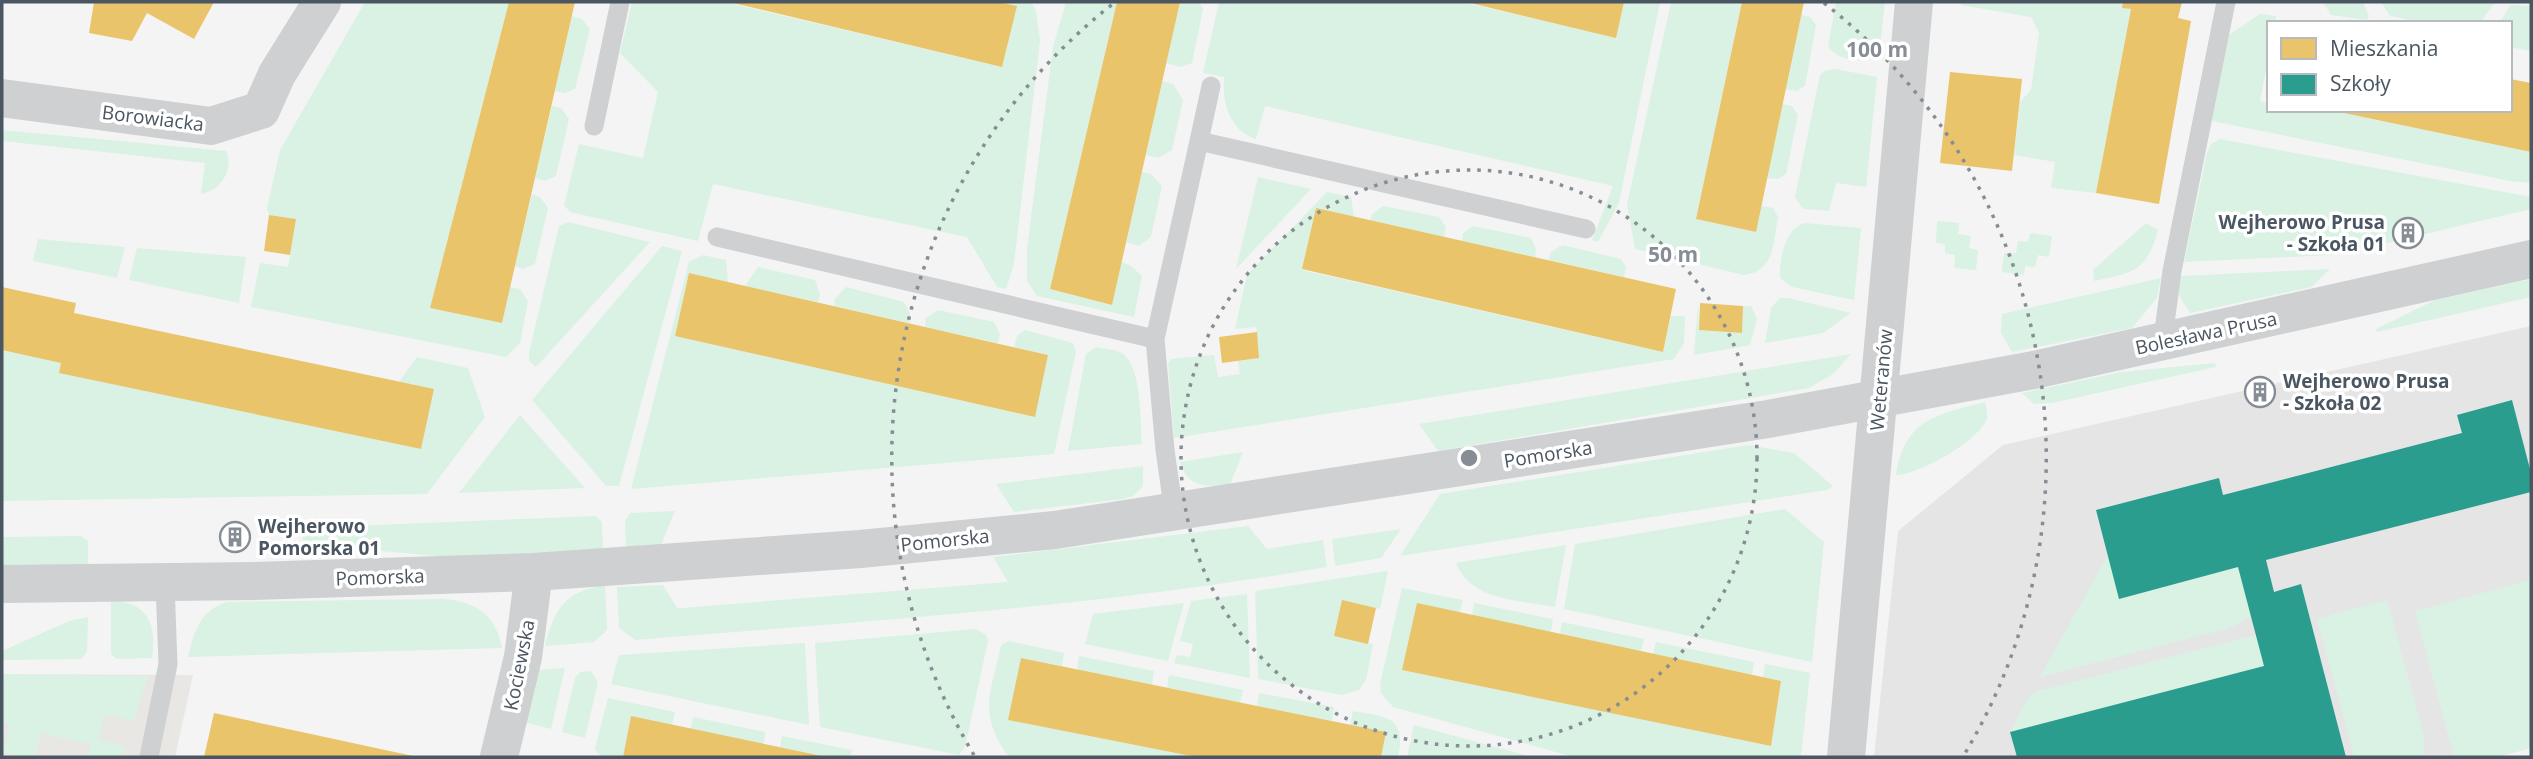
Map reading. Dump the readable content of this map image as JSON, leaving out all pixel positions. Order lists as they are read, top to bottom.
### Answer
{
  "streets": {
    "street": [
      "Borowiacka",
      "Bolesława Prusa",
      "Weteranów",
      "Pomorska",
      "Kociewska"
    ]
  },
  "crossings": [
    ["Bolesława Prusa", "Weteranów"],
    ["Bolesława Prusa", "Pomorska"],
    ["Weteranów", "Pomorska"],
    ["Pomorska", "Kociewska"]
  ],
  "places": {
    "building": ["Wejherowo Prusa - Szkoła 01", "Wejherowo Prusa - Szkoła 02", "Wejherowo Pomorska 01"]
  },
  "legend": ["Mieszkania", "Szkoły"],
  "rings": ["100 m", "50 m"]
}
